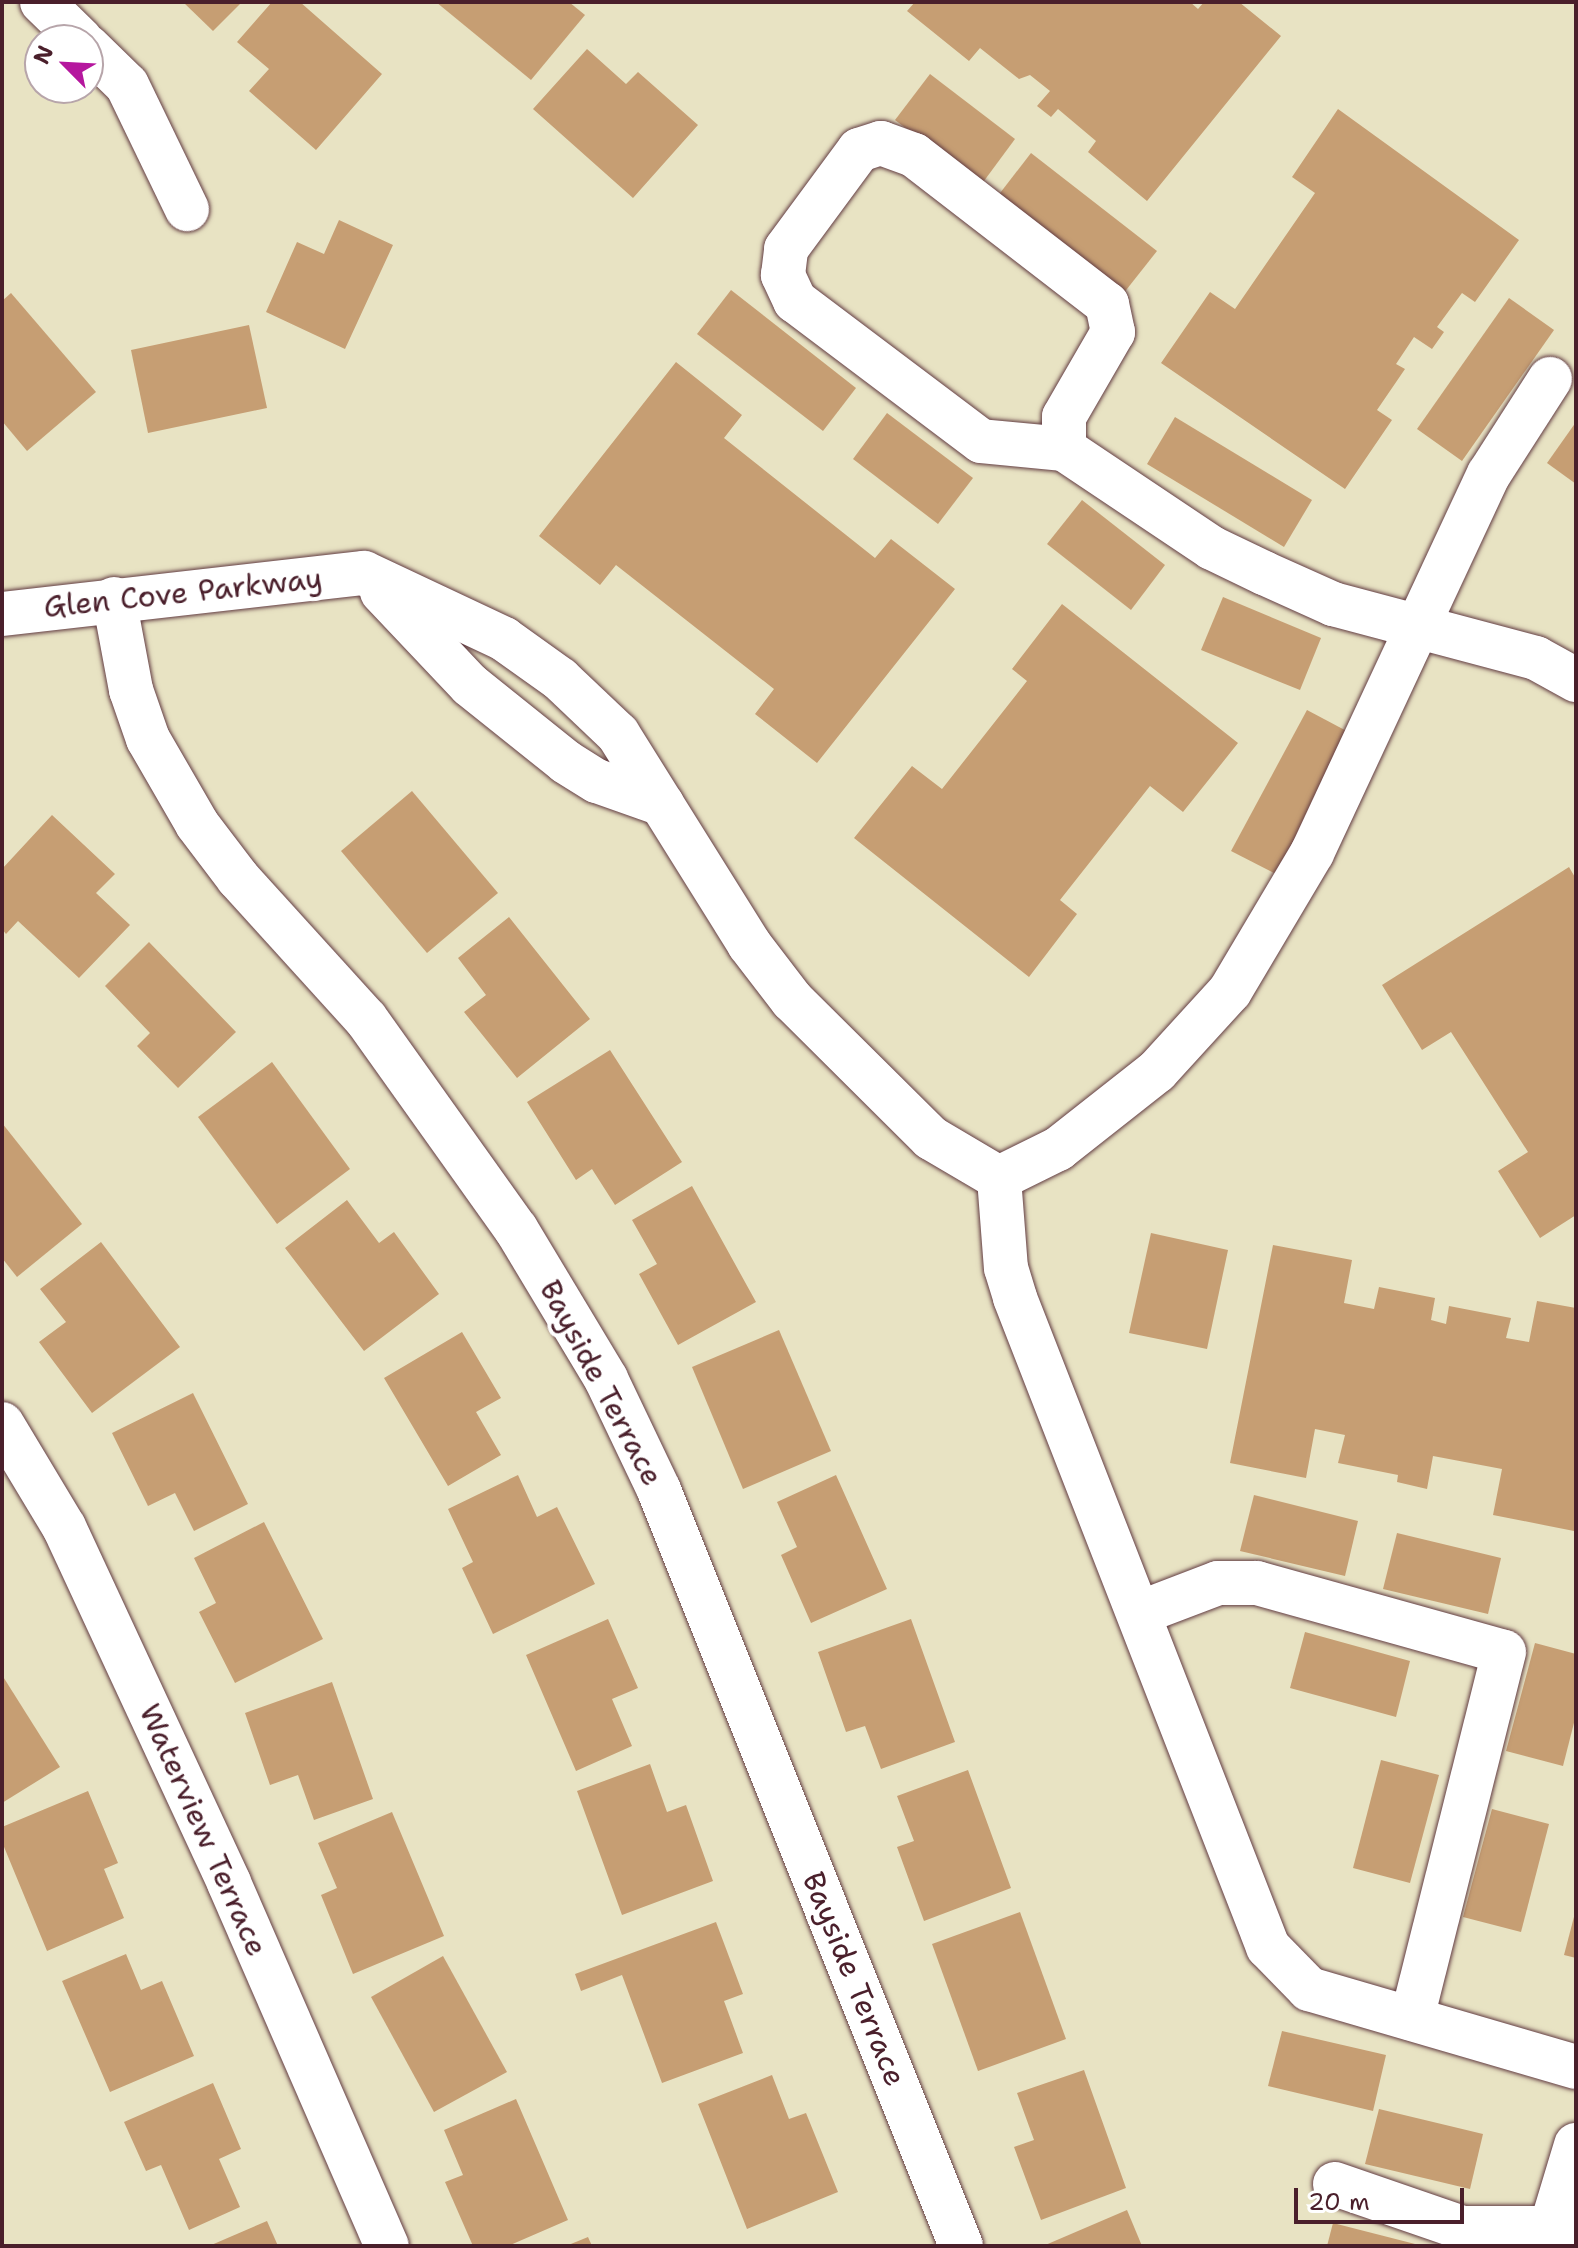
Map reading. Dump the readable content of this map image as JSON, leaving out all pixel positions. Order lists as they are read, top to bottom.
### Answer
{
  "streets": {
    "street": ["Glen Cove Parkway", "Bayside Terrace", "Waterview Terrace"]
  },
  "crossings": [
    ["Glen Cove Parkway", "Bayside Terrace"]
  ],
  "scale_bar": "20 m",
  "north": "top left"
}
